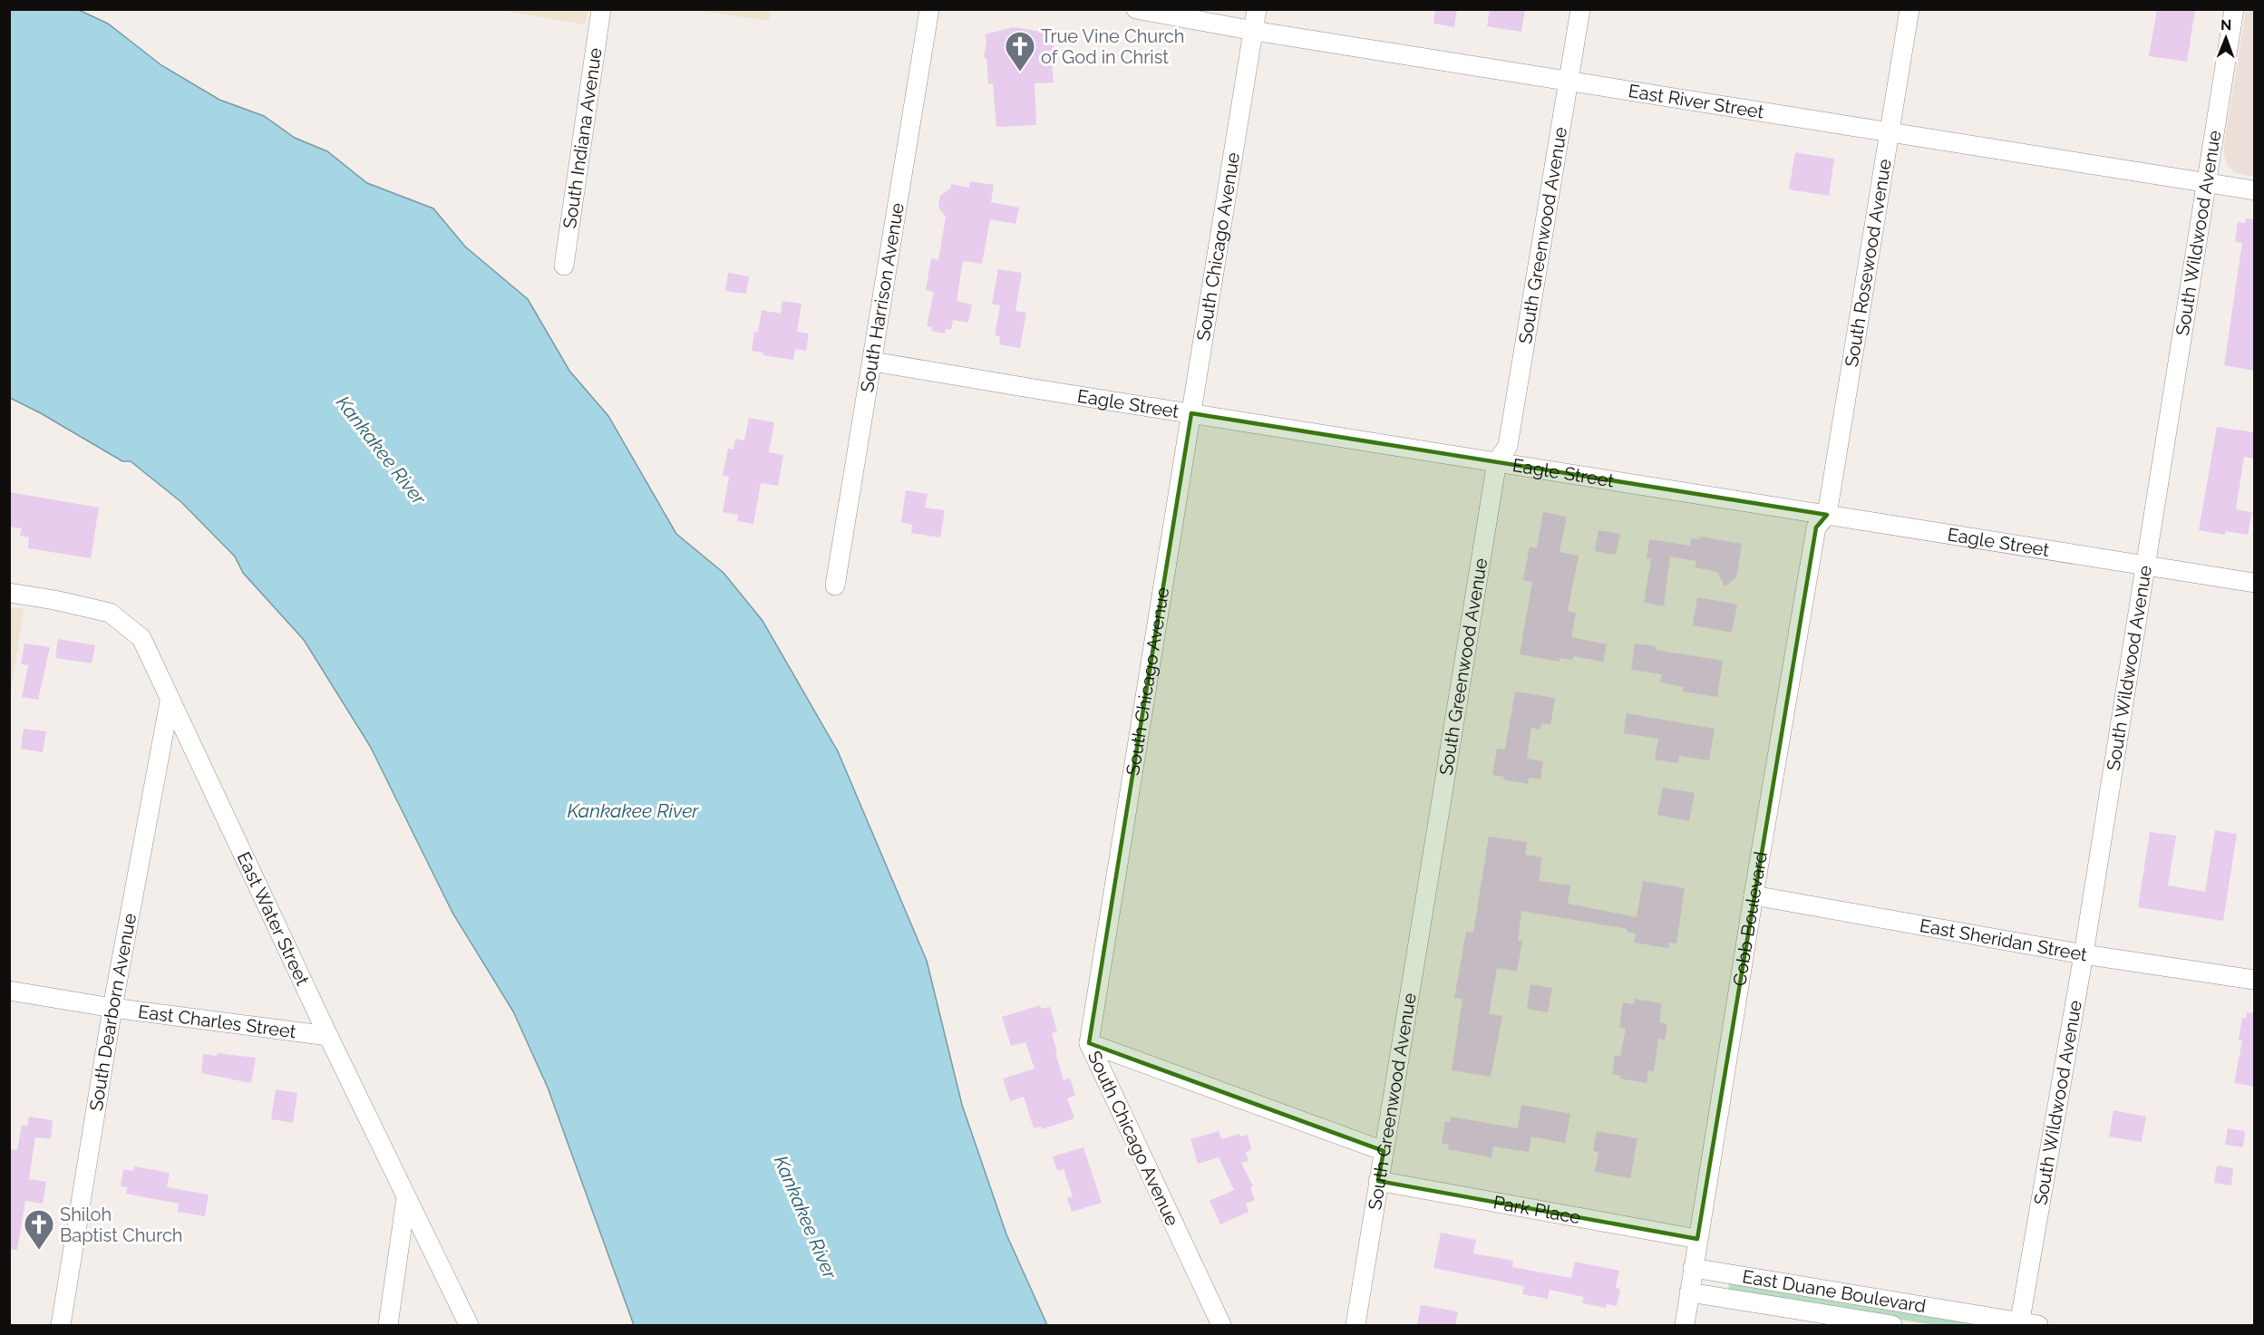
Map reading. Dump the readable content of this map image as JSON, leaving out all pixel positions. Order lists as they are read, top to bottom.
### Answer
{
  "streets": {
    "street": [
      "East River Street",
      "South Indiana Avenue",
      "South Wildwood Avenue",
      "South Greenwood Avenue",
      "South Chicago Avenue",
      "South Rosewood Avenue",
      "South Harrison Avenue",
      "Eagle Street",
      "East Water Street",
      "Cobb Boulevard",
      "East Sheridan Street",
      "South Dearborn Avenue",
      "East Charles Street",
      "Park Place",
      "East Duane Boulevard"
    ]
  },
  "crossings": [
    ["East River Street", "South Wildwood Avenue"],
    ["East River Street", "South Greenwood Avenue"],
    ["East River Street", "South Chicago Avenue"],
    ["East River Street", "South Rosewood Avenue"],
    ["South Wildwood Avenue", "Eagle Street"],
    ["South Wildwood Avenue", "East Sheridan Street"],
    ["South Wildwood Avenue", "East Duane Boulevard"],
    ["South Greenwood Avenue", "Eagle Street"],
    ["South Greenwood Avenue", "Park Place"],
    ["South Chicago Avenue", "Eagle Street"],
    ["South Rosewood Avenue", "Eagle Street"],
    ["South Rosewood Avenue", "Cobb Boulevard"],
    ["South Harrison Avenue", "Eagle Street"],
    ["Eagle Street", "Cobb Boulevard"],
    ["East Water Street", "South Dearborn Avenue"],
    ["East Water Street", "East Charles Street"],
    ["Cobb Boulevard", "East Sheridan Street"],
    ["Cobb Boulevard", "Park Place"],
    ["Cobb Boulevard", "East Duane Boulevard"],
    ["South Dearborn Avenue", "East Charles Street"]
  ],
  "water": ["Kankakee River"],
  "places": {
    "church": ["True Vine Church of God in Christ", "Shiloh Baptist Church"]
  },
  "north": "top"
}
